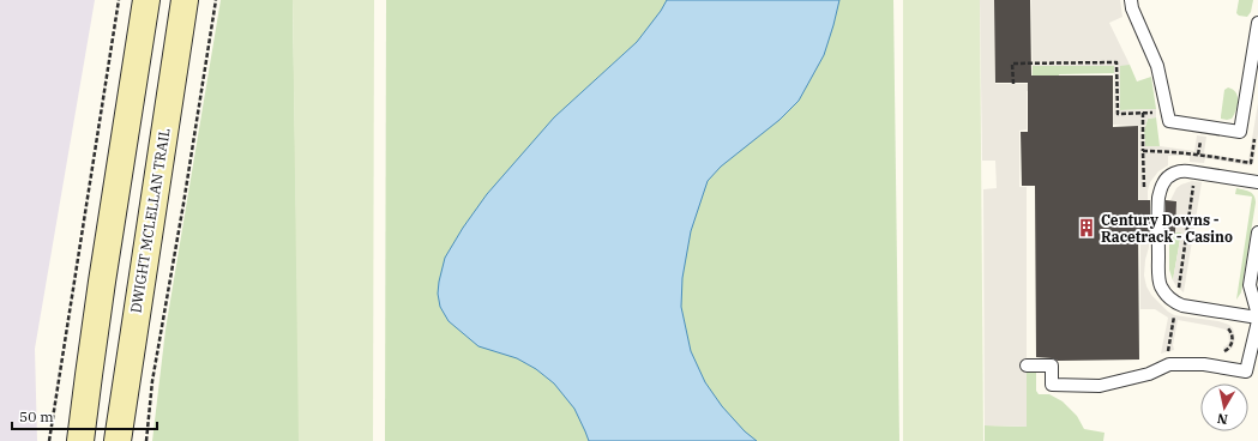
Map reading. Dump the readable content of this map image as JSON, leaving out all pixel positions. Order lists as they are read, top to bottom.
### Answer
{
  "streets": {
    "main road": ["DWIGHT MCLELLAN TRAIL"]
  },
  "places": {
    "building": ["Century Downs - Racetrack - Casino"]
  },
  "scale_bar": "50 m",
  "north": "bottom"
}
